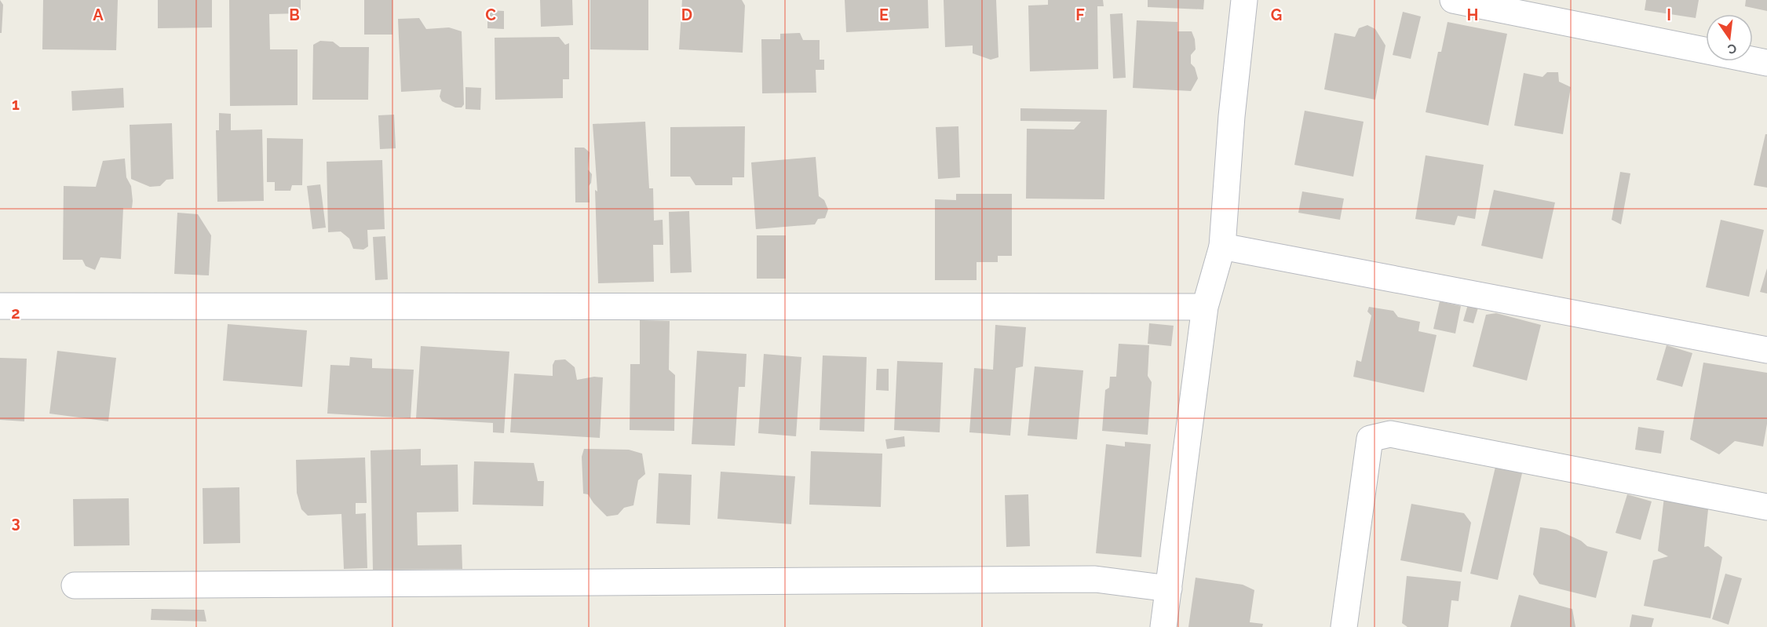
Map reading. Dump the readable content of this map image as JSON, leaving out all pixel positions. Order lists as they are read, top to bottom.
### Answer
{
  "north": "bottom",
  "grid": {
    "columns": [
      "A",
      "B",
      "C",
      "D",
      "E",
      "F",
      "G",
      "H",
      "I"
    ],
    "rows": ["1", "2", "3"]
  }
}
